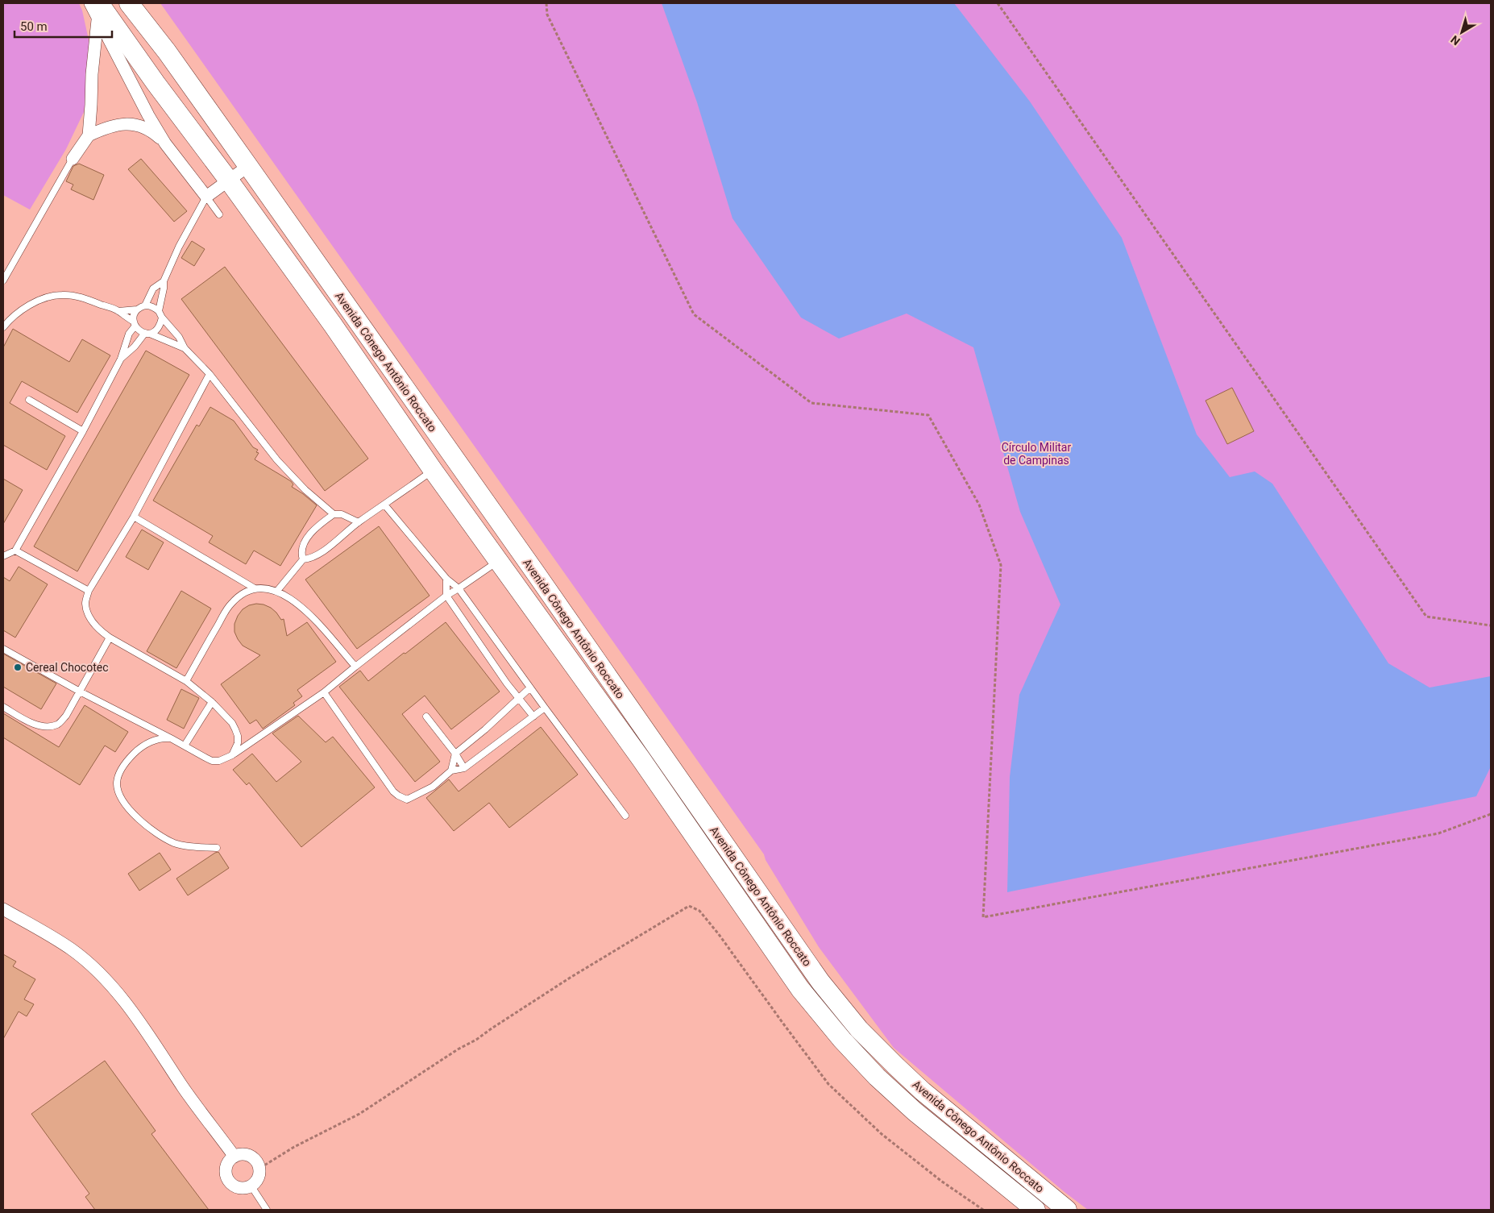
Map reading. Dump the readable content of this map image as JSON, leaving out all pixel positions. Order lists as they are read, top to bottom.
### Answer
{
  "streets": {
    "main road": ["Avenida Cônego Antônio Roccato"]
  },
  "parks": ["Círculo Militar de Campinas"],
  "places": ["Cereal Chocotec"],
  "scale_bar": "50 m",
  "north": "bottom left"
}
